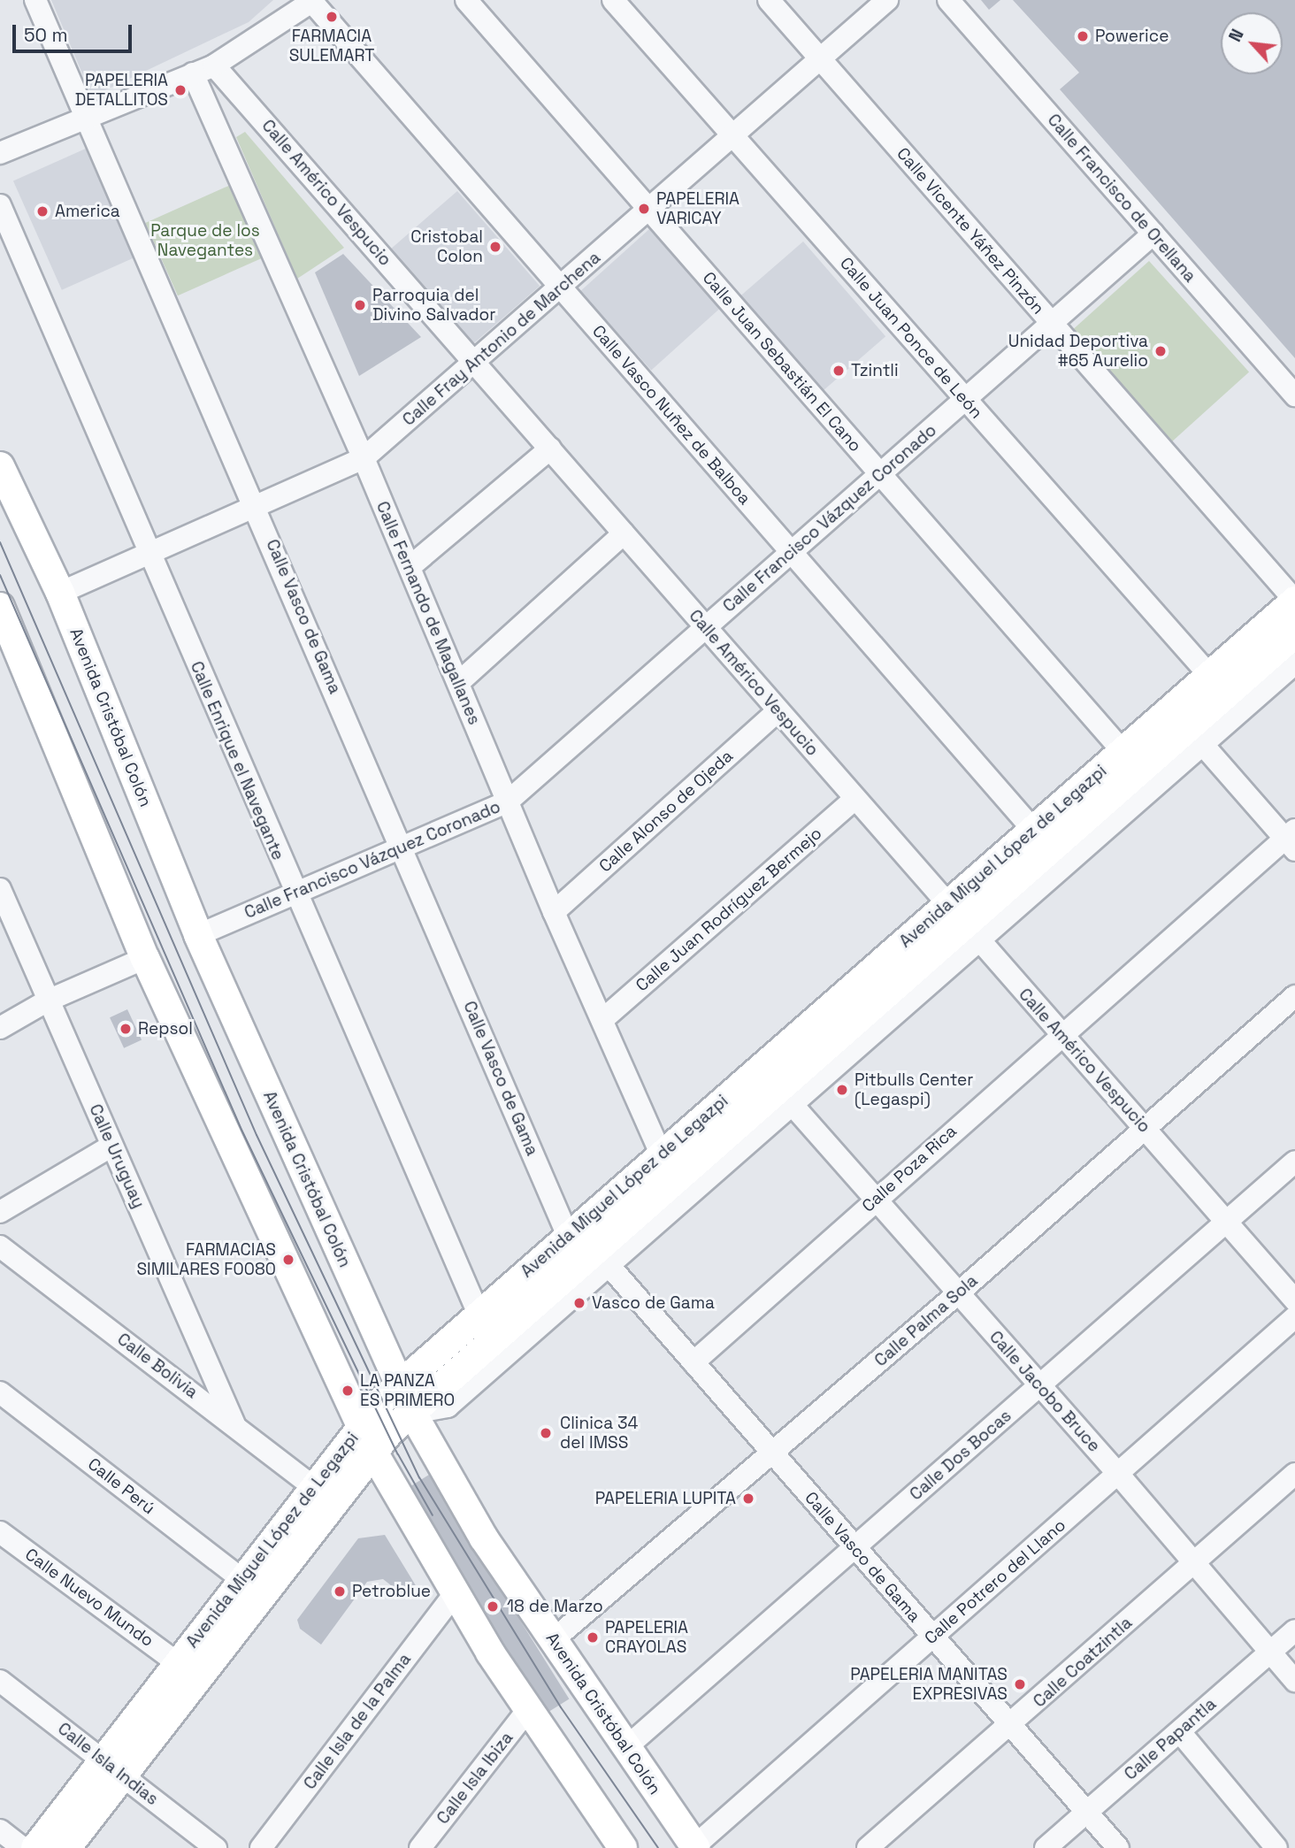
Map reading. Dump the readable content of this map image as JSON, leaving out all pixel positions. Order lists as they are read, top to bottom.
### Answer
{
  "streets": {
    "main road": ["Avenida Cristóbal Colón", "Avenida Miguel López de Legazpi"],
    "street": [
      "Calle Américo Vespucio",
      "Calle Francisco de Orellana",
      "Calle Vicente Yáñez Pinzón",
      "Calle Juan Ponce de León",
      "Calle Fray Antonio de Marchena",
      "Calle Juan Sebastián El Cano",
      "Calle Vasco Nuñez de Balboa",
      "Calle Francisco Vázquez Coronado",
      "Calle Fernando de Magallanes",
      "Calle Vasco de Gama",
      "Calle Enrique el Navegante",
      "Calle Alonso de Ojeda",
      "Calle Juan Rodríguez Bermejo",
      "Calle Uruguay",
      "Calle Poza Rica",
      "Calle Palma Sola",
      "Calle Bolivia",
      "Calle Jacobo Bruce",
      "Calle Dos Bocas",
      "Calle Perú",
      "Calle Potrero del Llano",
      "Calle Nuevo Mundo",
      "Calle Coatzintla",
      "Calle Isla de la Palma",
      "Calle Papantla",
      "Calle Isla Indias",
      "Calle Isla Ibiza"
    ]
  },
  "crossings": [
    ["Calle Américo Vespucio", "Calle Fray Antonio de Marchena"],
    ["Calle Américo Vespucio", "Calle Francisco Vázquez Coronado"],
    ["Calle Américo Vespucio", "Calle Alonso de Ojeda"],
    ["Calle Américo Vespucio", "Avenida Miguel López de Legazpi"],
    ["Calle Américo Vespucio", "Calle Juan Rodríguez Bermejo"],
    ["Calle Américo Vespucio", "Calle Poza Rica"],
    ["Calle Américo Vespucio", "Calle Palma Sola"],
    ["Calle Américo Vespucio", "Calle Dos Bocas"],
    ["Calle Francisco de Orellana", "Calle Francisco Vázquez Coronado"],
    ["Calle Vicente Yáñez Pinzón", "Calle Fray Antonio de Marchena"],
    ["Calle Vicente Yáñez Pinzón", "Calle Francisco Vázquez Coronado"],
    ["Calle Vicente Yáñez Pinzón", "Avenida Miguel López de Legazpi"],
    ["Calle Juan Ponce de León", "Calle Fray Antonio de Marchena"],
    ["Calle Juan Ponce de León", "Calle Francisco Vázquez Coronado"],
    ["Calle Juan Ponce de León", "Avenida Miguel López de Legazpi"],
    ["Calle Fray Antonio de Marchena", "Calle Juan Sebastián El Cano"],
    ["Calle Fray Antonio de Marchena", "Calle Vasco Nuñez de Balboa"],
    ["Calle Fray Antonio de Marchena", "Calle Fernando de Magallanes"],
    ["Calle Fray Antonio de Marchena", "Calle Vasco de Gama"],
    ["Calle Fray Antonio de Marchena", "Avenida Cristóbal Colón"],
    ["Calle Fray Antonio de Marchena", "Calle Enrique el Navegante"],
    ["Calle Juan Sebastián El Cano", "Calle Francisco Vázquez Coronado"],
    ["Calle Juan Sebastián El Cano", "Avenida Miguel López de Legazpi"],
    ["Calle Vasco Nuñez de Balboa", "Calle Francisco Vázquez Coronado"],
    ["Calle Vasco Nuñez de Balboa", "Avenida Miguel López de Legazpi"],
    ["Calle Francisco Vázquez Coronado", "Calle Fernando de Magallanes"],
    ["Calle Francisco Vázquez Coronado", "Calle Vasco de Gama"],
    ["Calle Francisco Vázquez Coronado", "Avenida Cristóbal Colón"],
    ["Calle Francisco Vázquez Coronado", "Calle Enrique el Navegante"],
    ["Calle Fernando de Magallanes", "Calle Alonso de Ojeda"],
    ["Calle Fernando de Magallanes", "Avenida Miguel López de Legazpi"],
    ["Calle Fernando de Magallanes", "Calle Juan Rodríguez Bermejo"],
    ["Calle Vasco de Gama", "Avenida Miguel López de Legazpi"],
    ["Calle Vasco de Gama", "Calle Poza Rica"],
    ["Calle Vasco de Gama", "Calle Palma Sola"],
    ["Calle Vasco de Gama", "Calle Dos Bocas"],
    ["Calle Vasco de Gama", "Calle Potrero del Llano"],
    ["Calle Vasco de Gama", "Calle Coatzintla"],
    ["Calle Vasco de Gama", "Calle Papantla"],
    ["Avenida Cristóbal Colón", "Avenida Miguel López de Legazpi"],
    ["Avenida Cristóbal Colón", "Calle Palma Sola"],
    ["Avenida Cristóbal Colón", "Calle Dos Bocas"],
    ["Avenida Cristóbal Colón", "Calle Potrero del Llano"],
    ["Calle Enrique el Navegante", "Avenida Miguel López de Legazpi"],
    ["Avenida Miguel López de Legazpi", "Calle Bolivia"],
    ["Avenida Miguel López de Legazpi", "Calle Jacobo Bruce"],
    ["Avenida Miguel López de Legazpi", "Calle Perú"],
    ["Avenida Miguel López de Legazpi", "Calle Nuevo Mundo"],
    ["Avenida Miguel López de Legazpi", "Calle Isla Indias"],
    ["Calle Uruguay", "Calle Bolivia"],
    ["Calle Poza Rica", "Calle Jacobo Bruce"],
    ["Calle Palma Sola", "Calle Jacobo Bruce"],
    ["Calle Jacobo Bruce", "Calle Dos Bocas"],
    ["Calle Jacobo Bruce", "Calle Potrero del Llano"],
    ["Calle Jacobo Bruce", "Calle Coatzintla"],
    ["Calle Jacobo Bruce", "Calle Papantla"]
  ],
  "parks": ["Parque de los Navegantes"],
  "places": [
    "FARMACIA SULEMART",
    "Powerice",
    "PAPELERIA DETALLITOS",
    "PAPELERIA VARICAY",
    "America",
    "Cristobal Colon",
    "Parroquia del Divino Salvador",
    "Unidad Deportiva #65 Aurelio",
    "Tzintli",
    "Repsol",
    "Pitbulls Center (Legaspi)",
    "FARMACIAS SIMILARES F0080",
    "Vasco de Gama",
    "LA PANZA ES PRIMERO",
    "Clinica 34 del IMSS",
    "PAPELERIA LUPITA",
    "Petroblue",
    "18 de Marzo",
    "PAPELERIA CRAYOLAS",
    "PAPELERIA MANITAS EXPRESIVAS"
  ],
  "scale_bar": "50 m",
  "north": "top left"
}
